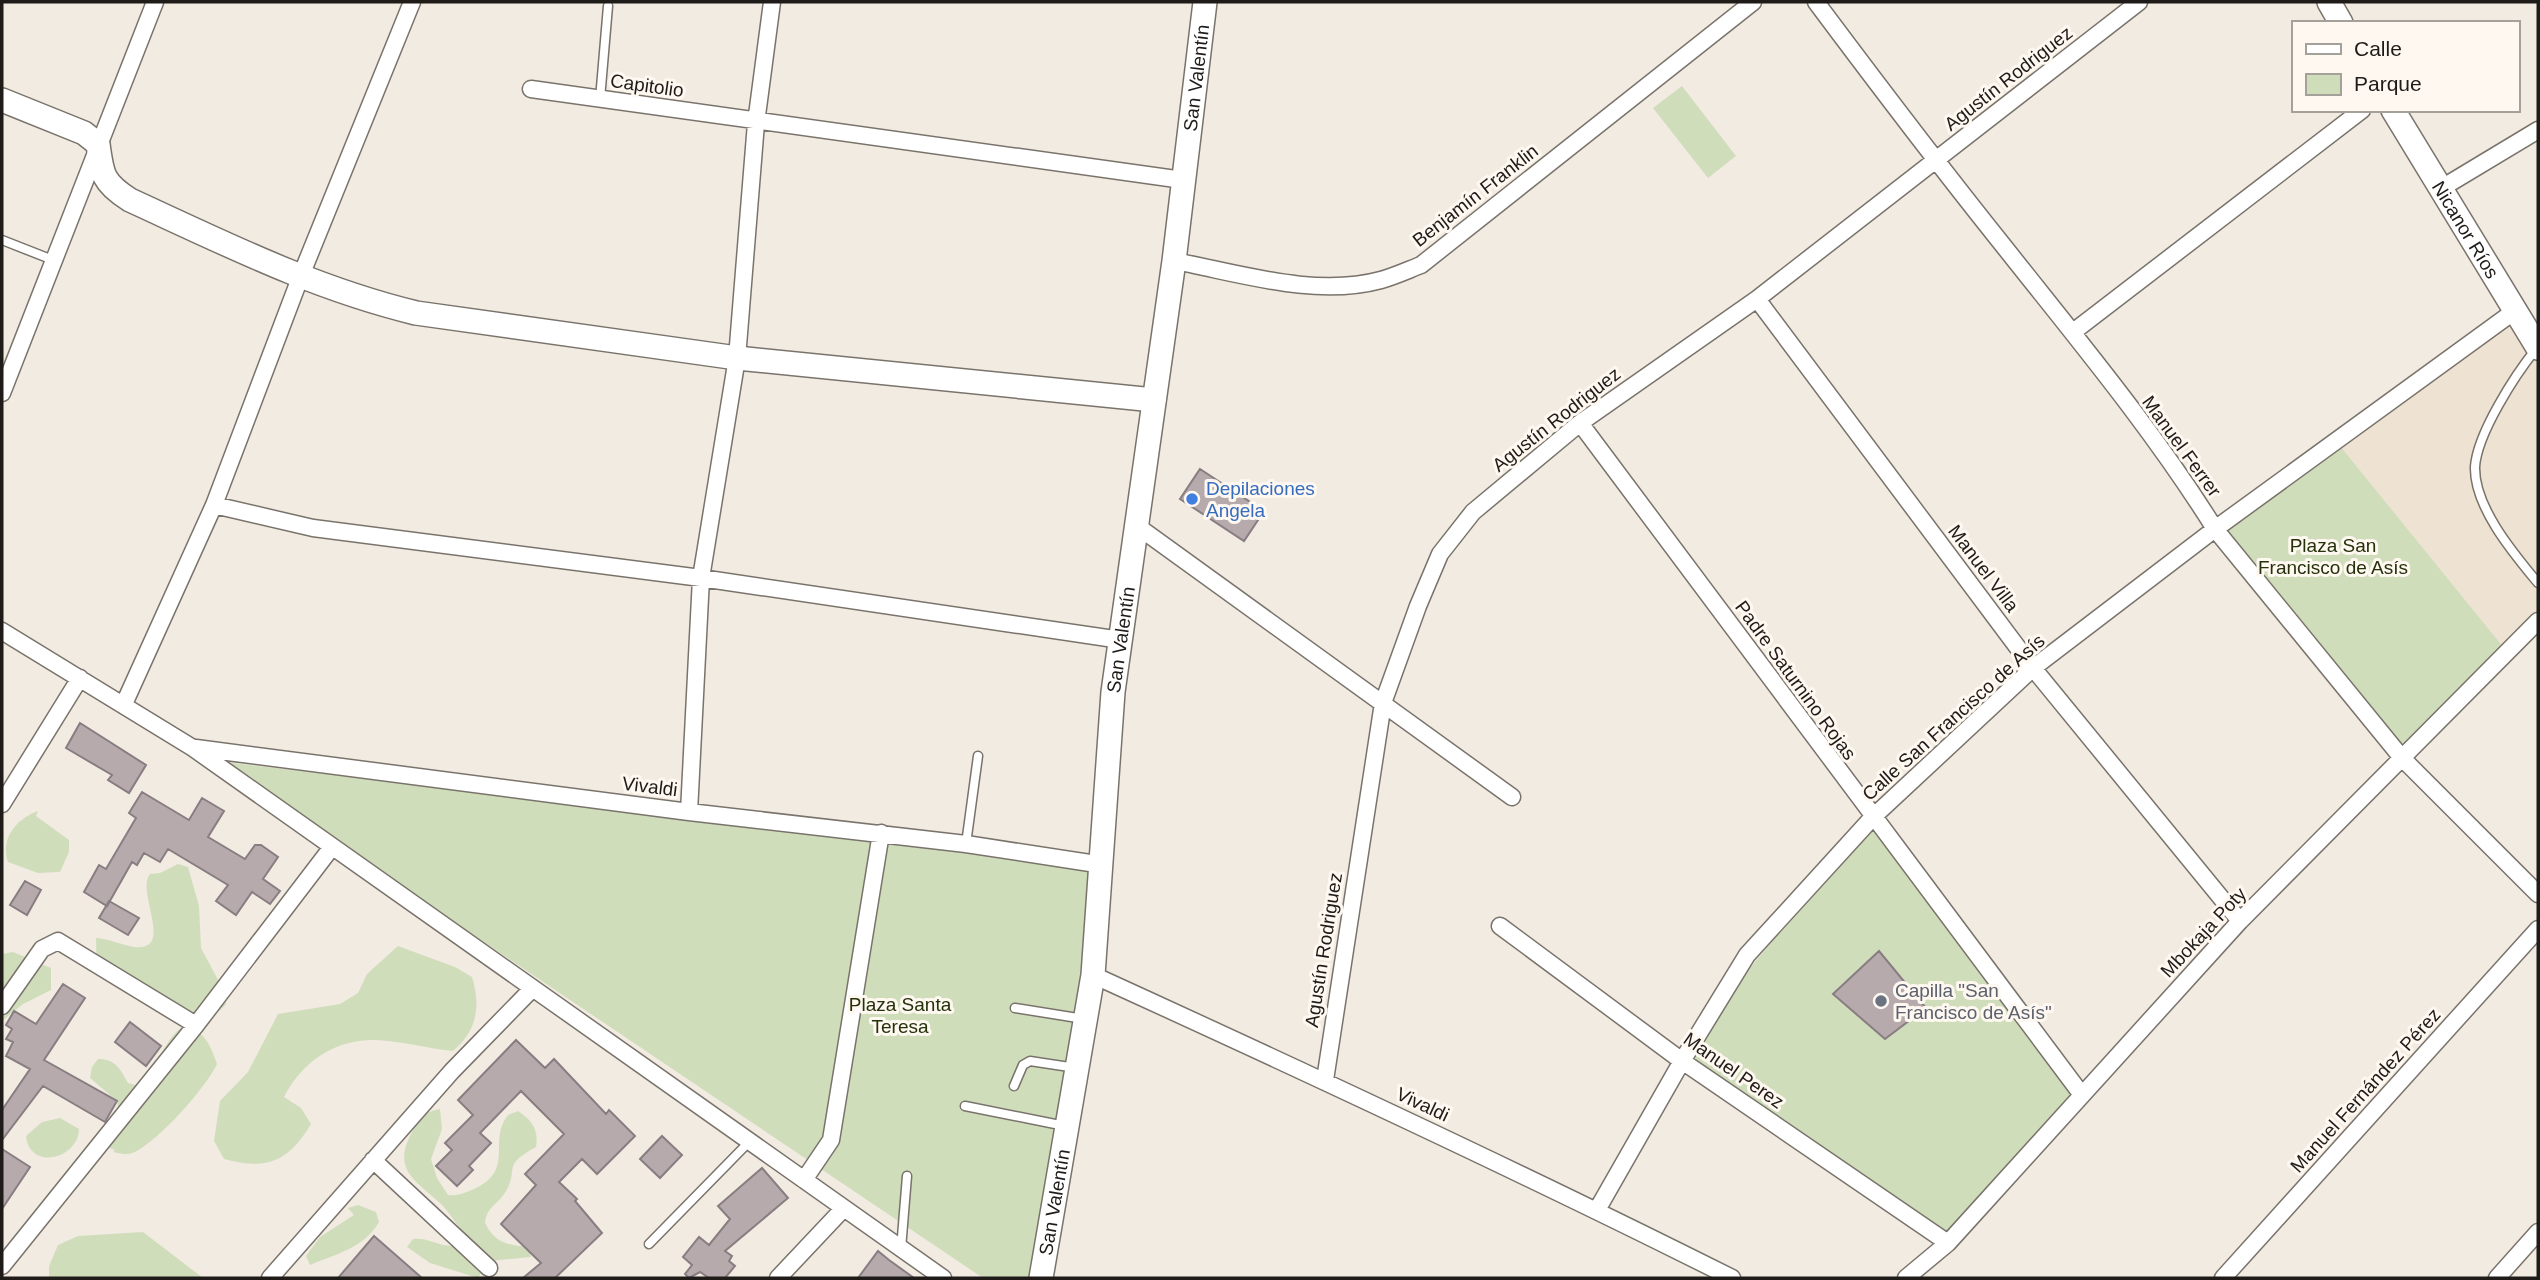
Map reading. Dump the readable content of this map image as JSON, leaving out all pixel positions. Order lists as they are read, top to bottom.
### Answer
{
  "streets": {
    "street": [
      "San Valentín",
      "Agustín Rodriguez",
      "Capitolio",
      "Benjamín Franklin",
      "Nicanor Ríos",
      "Manuel Ferrer",
      "Manuel Villa",
      "Padre Saturnino Rojas",
      "Calle San Francisco de Asís",
      "Vivaldi",
      "Mbokaja Poty",
      "Manuel Perez",
      "Manuel Fernández Pérez"
    ]
  },
  "crossings": [
    ["San Valentín", "Capitolio"],
    ["San Valentín", "Benjamín Franklin"],
    ["San Valentín", "Vivaldi"],
    ["Agustín Rodriguez", "Manuel Ferrer"],
    ["Agustín Rodriguez", "Manuel Villa"],
    ["Agustín Rodriguez", "Padre Saturnino Rojas"],
    ["Agustín Rodriguez", "Vivaldi"],
    ["Nicanor Ríos", "Calle San Francisco de Asís"],
    ["Manuel Ferrer", "Calle San Francisco de Asís"],
    ["Manuel Ferrer", "Mbokaja Poty"],
    ["Manuel Villa", "Calle San Francisco de Asís"],
    ["Manuel Villa", "Mbokaja Poty"],
    ["Padre Saturnino Rojas", "Calle San Francisco de Asís"],
    ["Padre Saturnino Rojas", "Mbokaja Poty"],
    ["Calle San Francisco de Asís", "Vivaldi"],
    ["Calle San Francisco de Asís", "Manuel Perez"],
    ["Mbokaja Poty", "Manuel Perez"]
  ],
  "parks": ["Plaza San Francisco de Asís", "Plaza Santa Teresa"],
  "places": ["Depilaciones Angela", "Capilla \"San Francisco de Asís\""],
  "legend": ["Calle", "Parque"]
}
